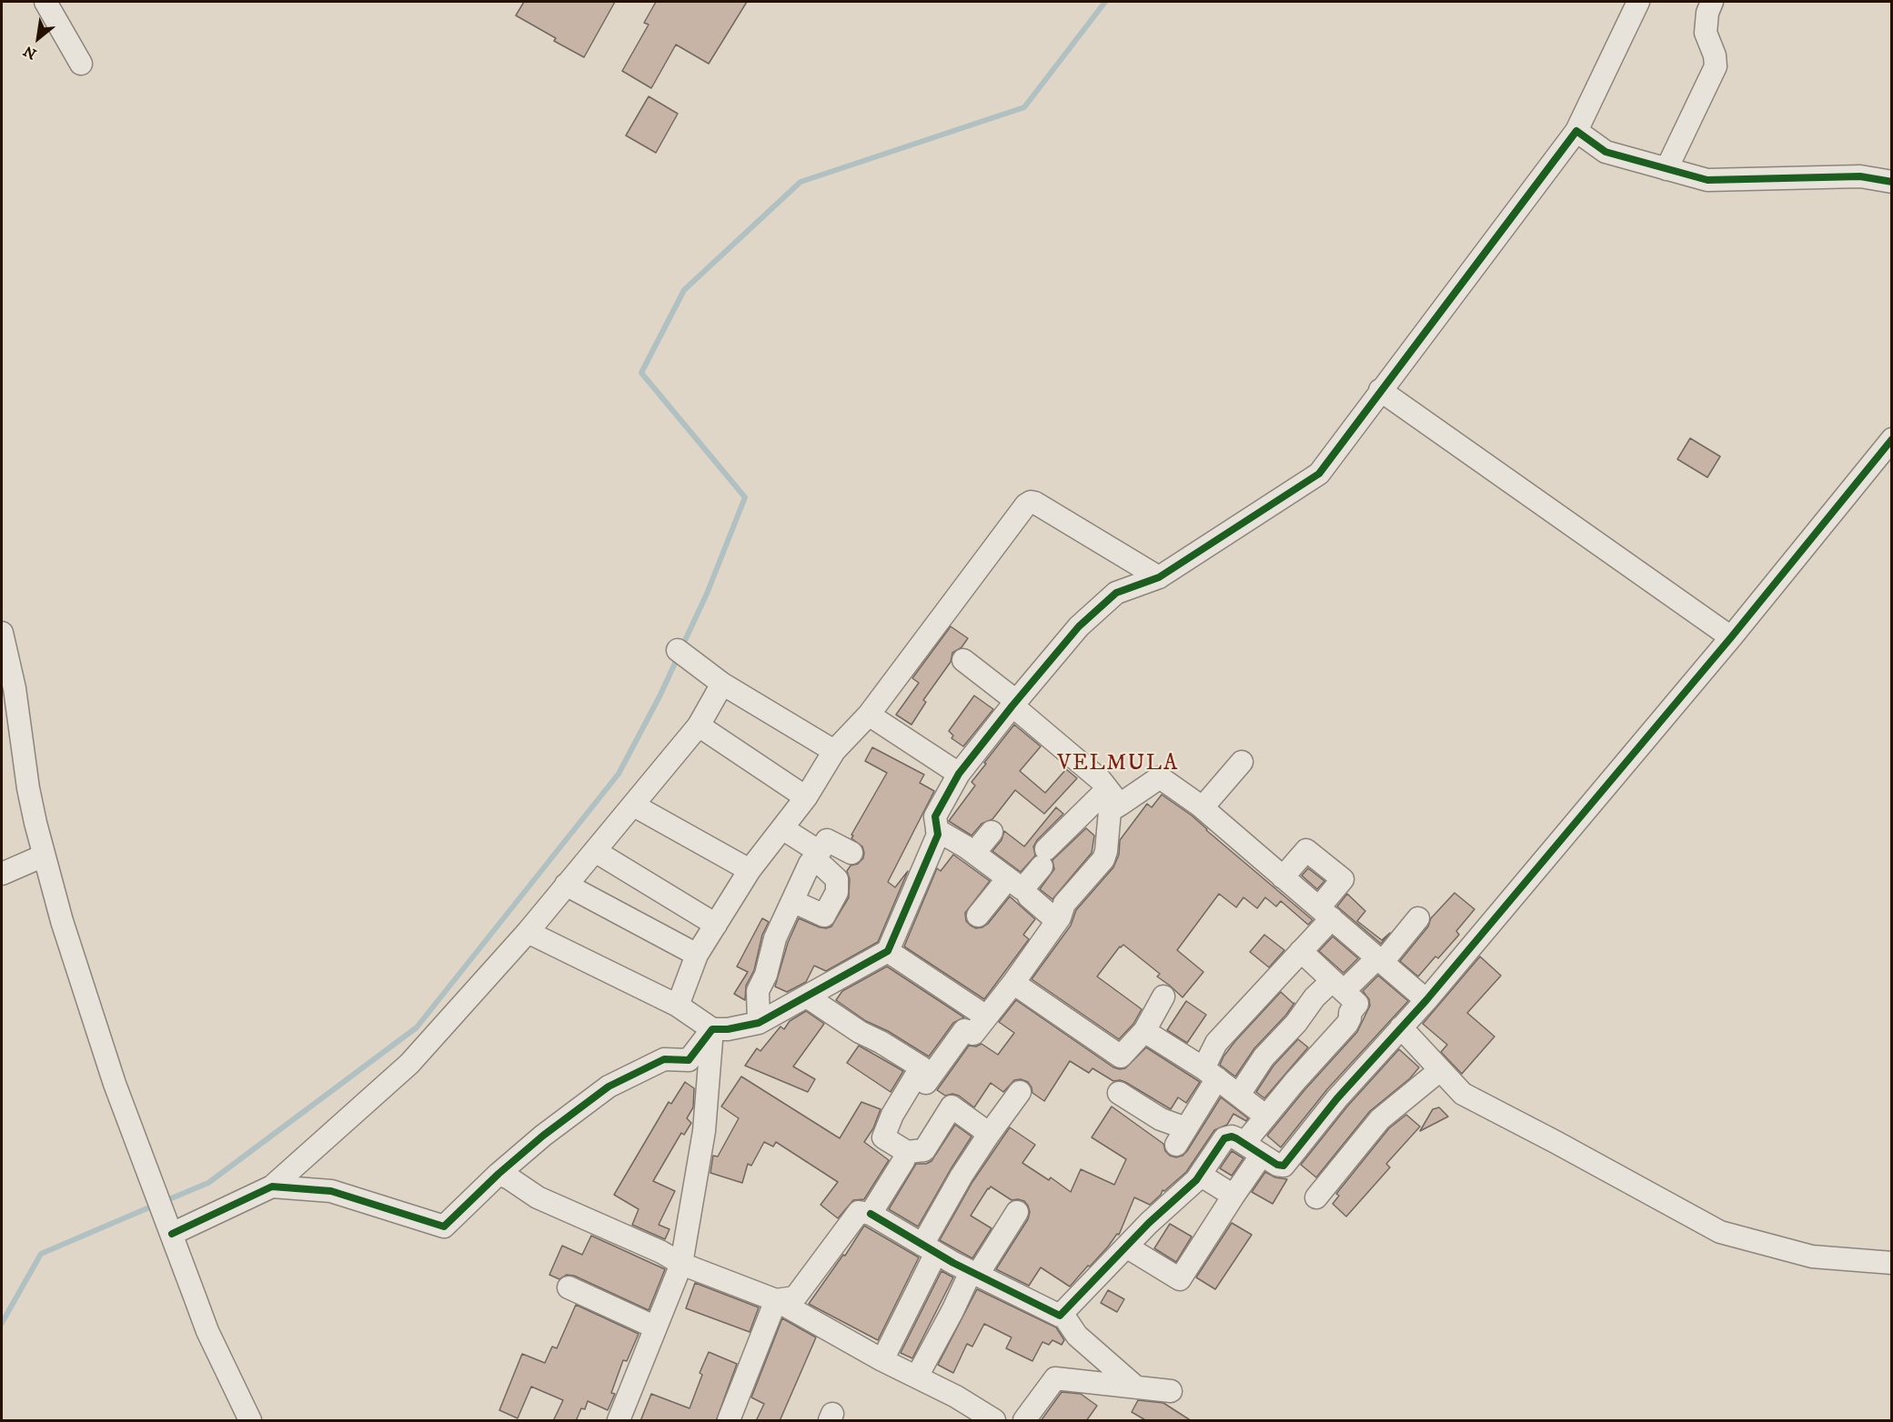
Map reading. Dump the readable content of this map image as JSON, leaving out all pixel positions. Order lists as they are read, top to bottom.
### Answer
{
  "districts": ["VELMULA"],
  "north": "bottom left"
}
